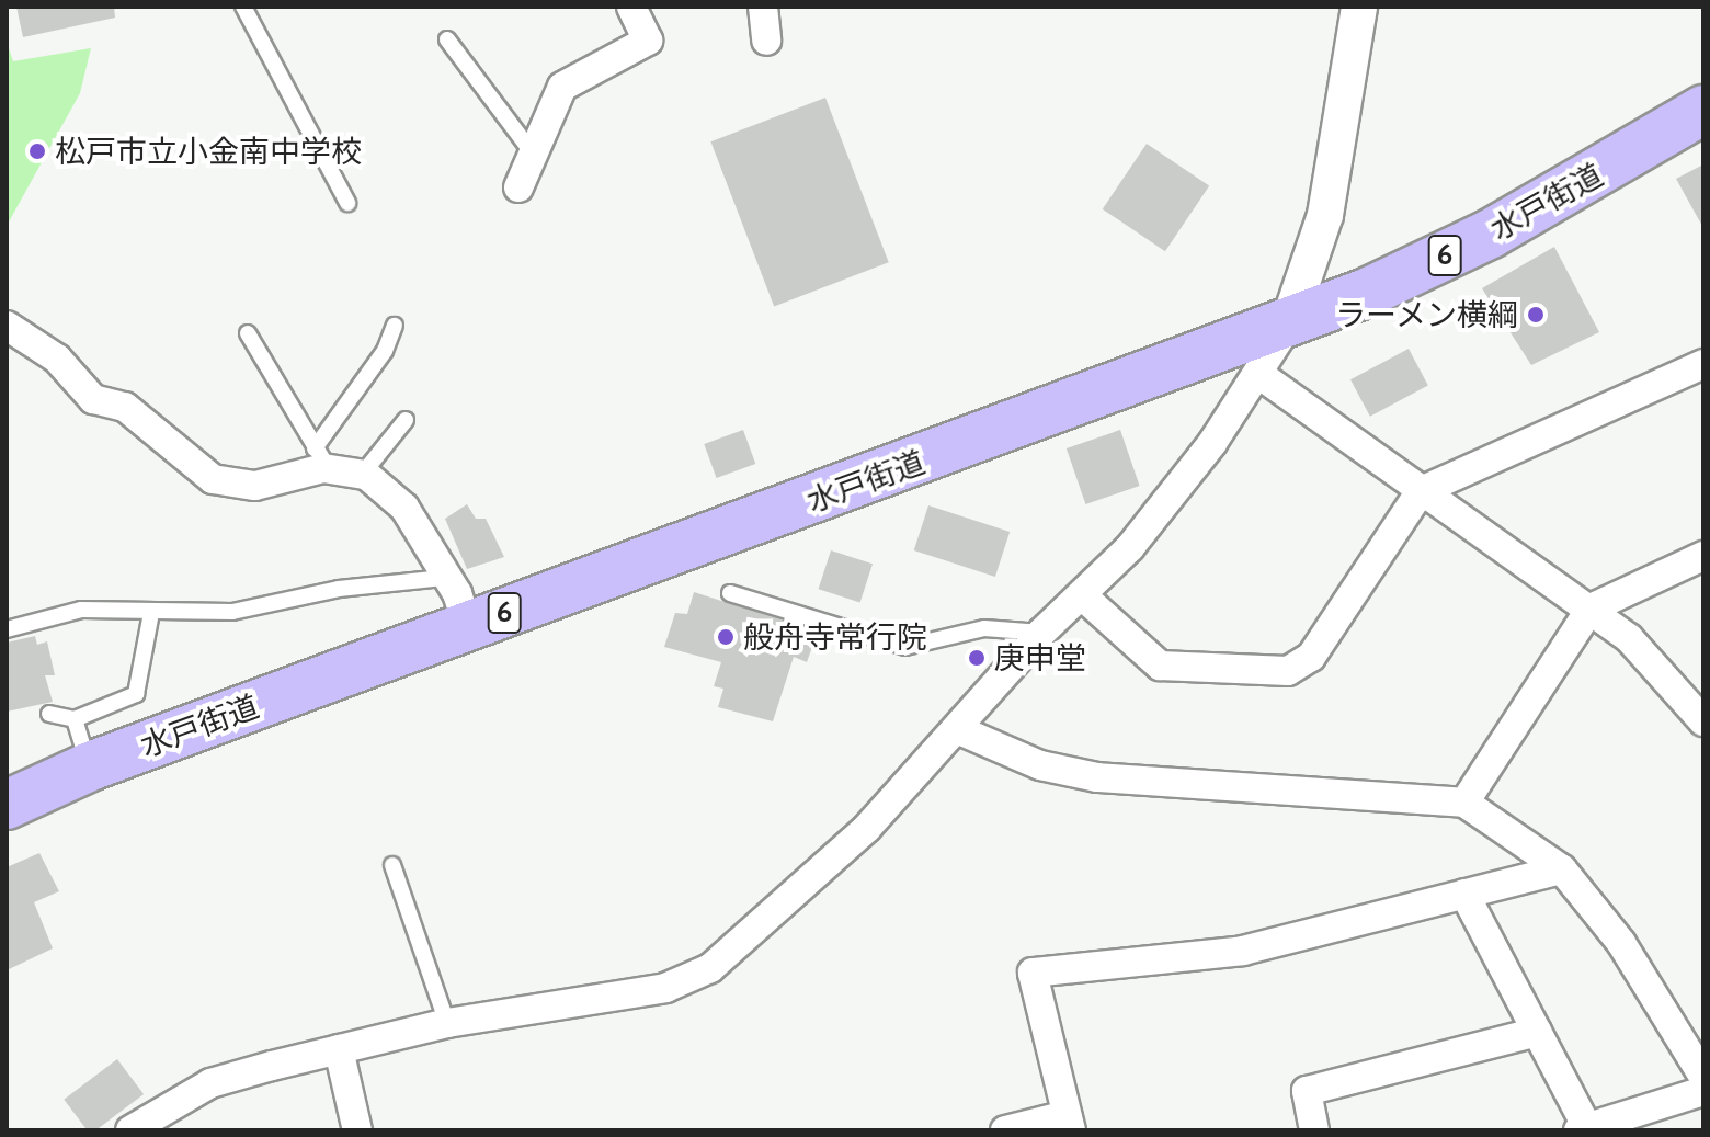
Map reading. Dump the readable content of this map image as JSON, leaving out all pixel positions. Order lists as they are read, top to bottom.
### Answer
{
  "streets": {
    "highway": ["水戸街道", "6"]
  },
  "places": [
    "松戸市立小金南中学校",
    "ラーメン横綱",
    "般舟寺常行院",
    "庚申堂"
  ]
}
